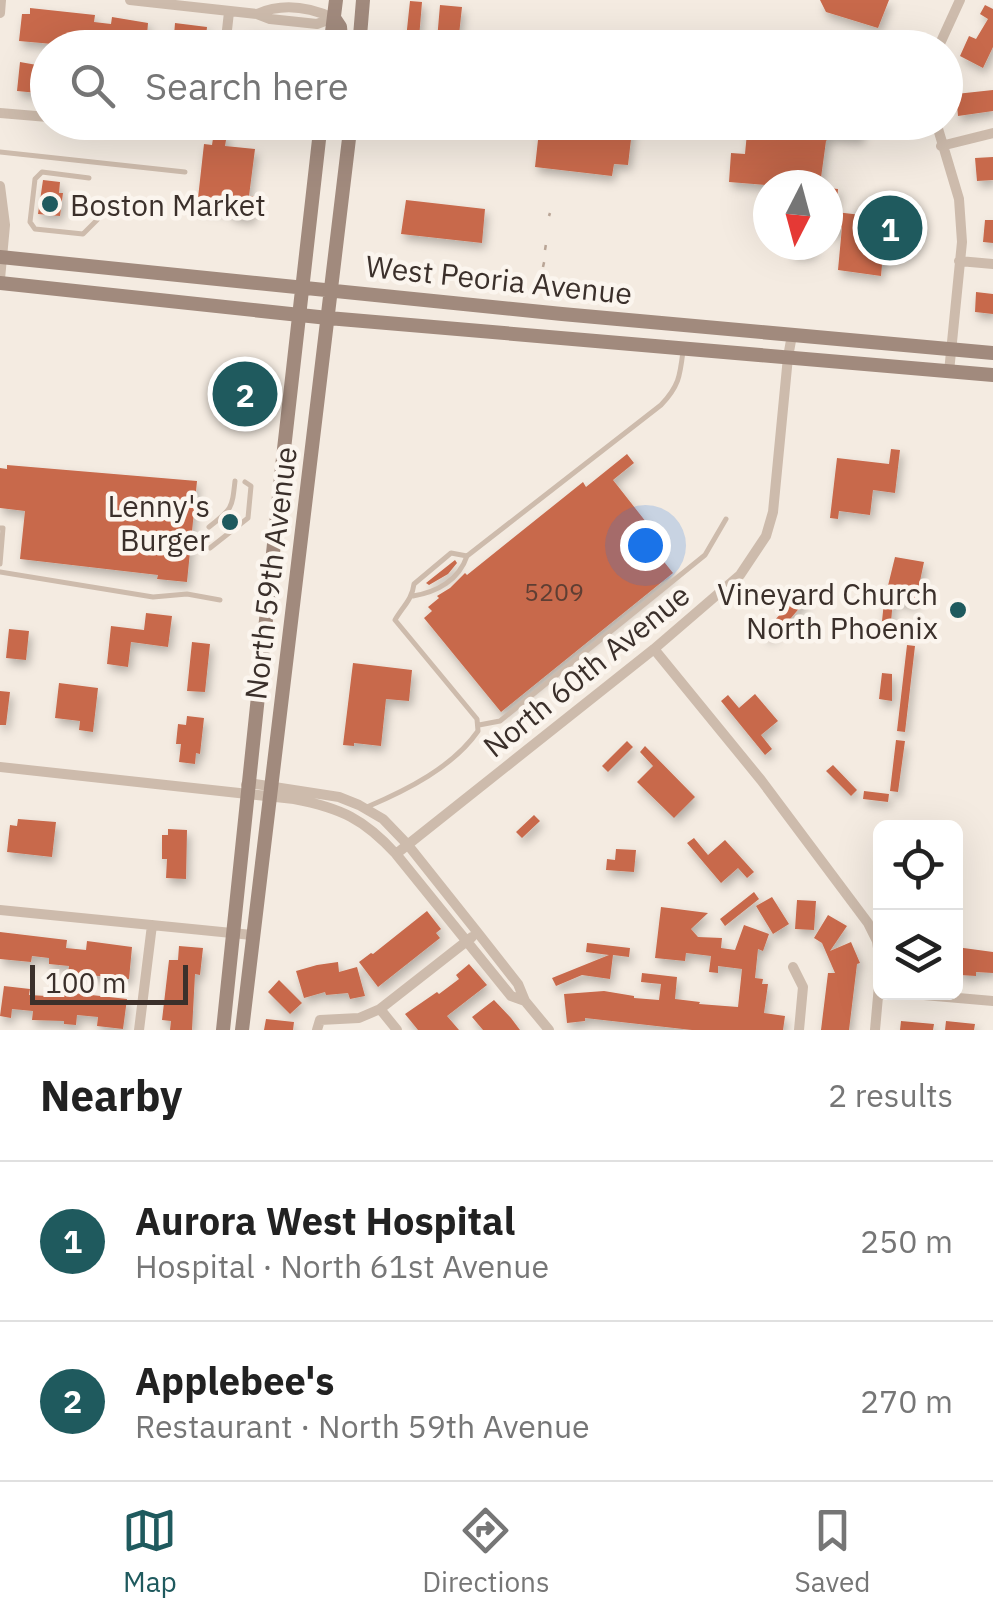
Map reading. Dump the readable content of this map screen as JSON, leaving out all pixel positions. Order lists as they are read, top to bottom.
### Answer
{
  "streets": {
    "main road": ["West Peoria Avenue", "North 59th Avenue"],
    "street": ["North 60th Avenue"]
  },
  "crossings": [
    ["West Peoria Avenue", "North 59th Avenue"],
    ["West Peoria Avenue", "North 60th Avenue"]
  ],
  "places": ["Boston Market", "Lenny's Burger", "Vineyard Church North Phoenix"],
  "house_numbers": ["5209"],
  "scale_bar": "100 m",
  "north": "bottom",
  "page": {
    "search": "Search here",
    "pins": ["1", "2"],
    "scale": "100 m",
    "heading": ["Nearby", "2 results"],
    "list": [
      {
        "mark": "1",
        "name": "Aurora West Hospital",
        "note": "Hospital · North 61st Avenue",
        "value": "250 m"
      },
      {
        "mark": "2",
        "name": "Applebee's",
        "note": "Restaurant · North 59th Avenue",
        "value": "270 m"
      }
    ],
    "nav": ["Map", "Directions", "Saved"]
  }
}
